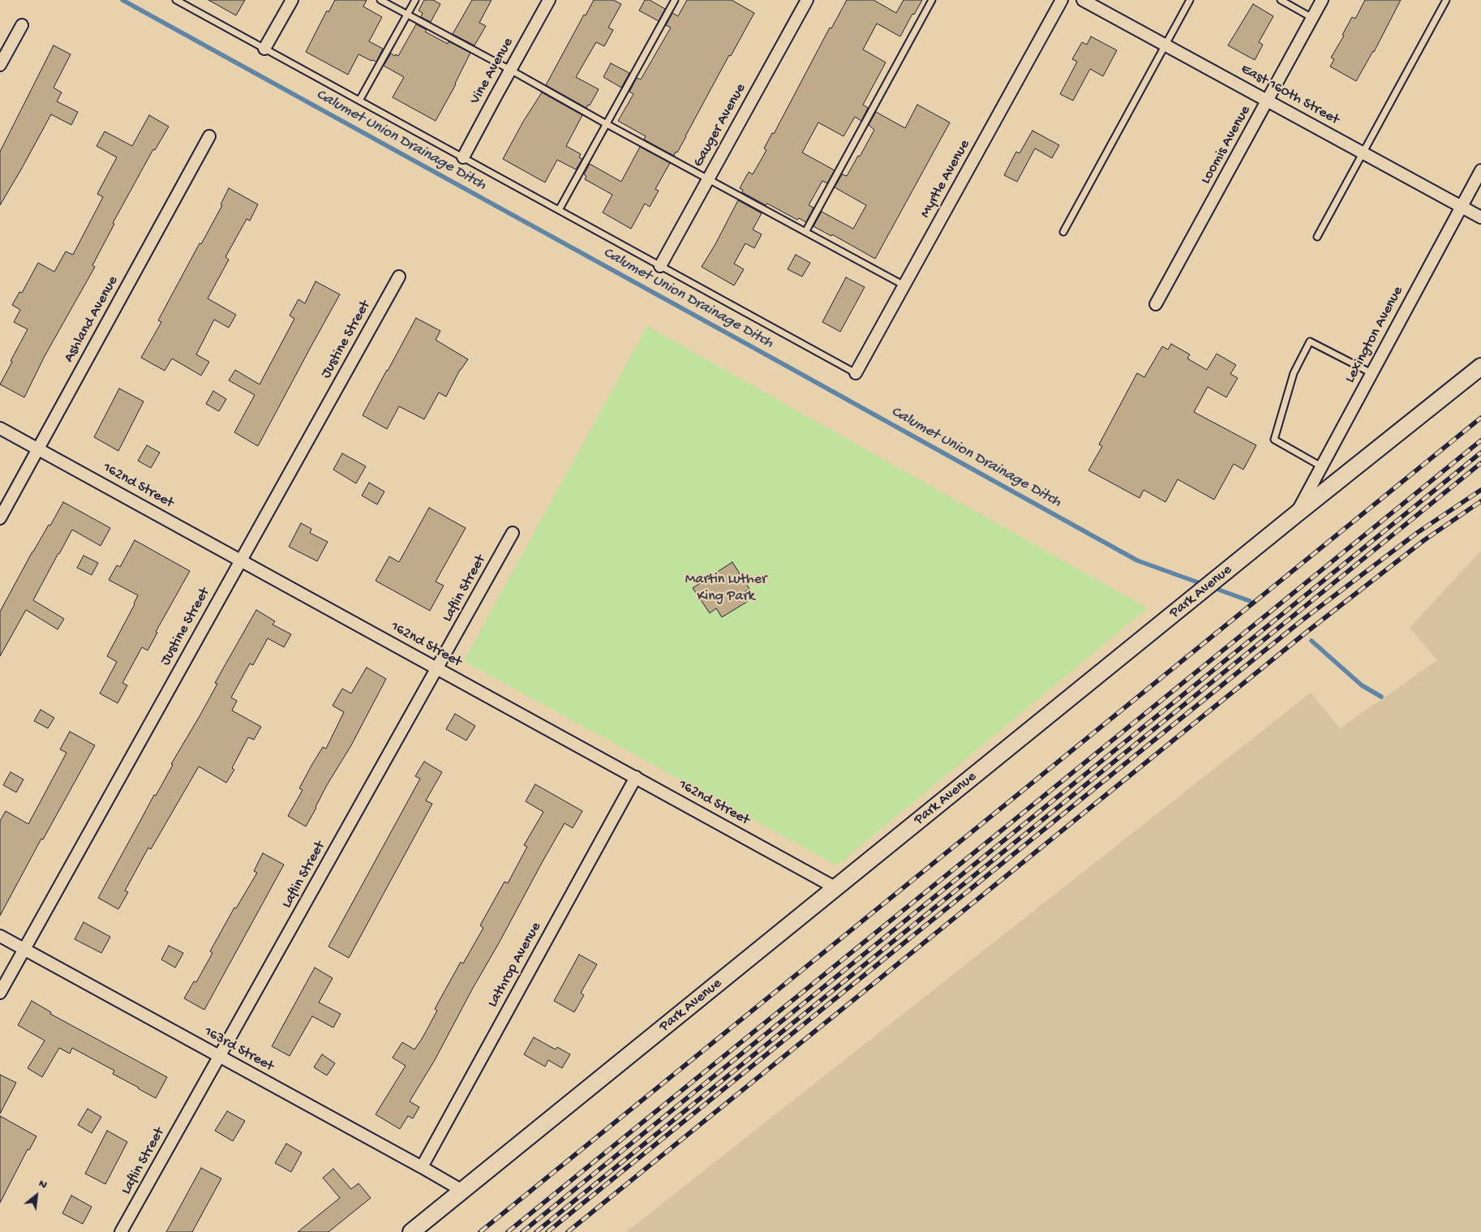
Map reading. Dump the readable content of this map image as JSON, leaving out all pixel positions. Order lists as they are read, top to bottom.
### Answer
{
  "streets": {
    "street": [
      "Vine Avenue",
      "East 160th Street",
      "Gauger Avenue",
      "Loomis Avenue",
      "Myrtle Avenue",
      "Ashland Avenue",
      "Lexington Avenue",
      "Justine Street",
      "162nd Street",
      "Laflin Street",
      "Park Avenue",
      "Lathrop Avenue",
      "163rd Street"
    ]
  },
  "crossings": [
    ["East 160th Street", "Loomis Avenue"],
    ["East 160th Street", "Lexington Avenue"],
    ["Ashland Avenue", "162nd Street"],
    ["Lexington Avenue", "Park Avenue"],
    ["Justine Street", "162nd Street"],
    ["Justine Street", "163rd Street"],
    ["162nd Street", "Laflin Street"],
    ["162nd Street", "Park Avenue"],
    ["162nd Street", "Lathrop Avenue"],
    ["Laflin Street", "163rd Street"],
    ["Park Avenue", "163rd Street"],
    ["Lathrop Avenue", "163rd Street"]
  ],
  "water": ["Calumet Union Drainage Ditch"],
  "parks": ["Martin Luther King Park"],
  "north": "top right"
}
